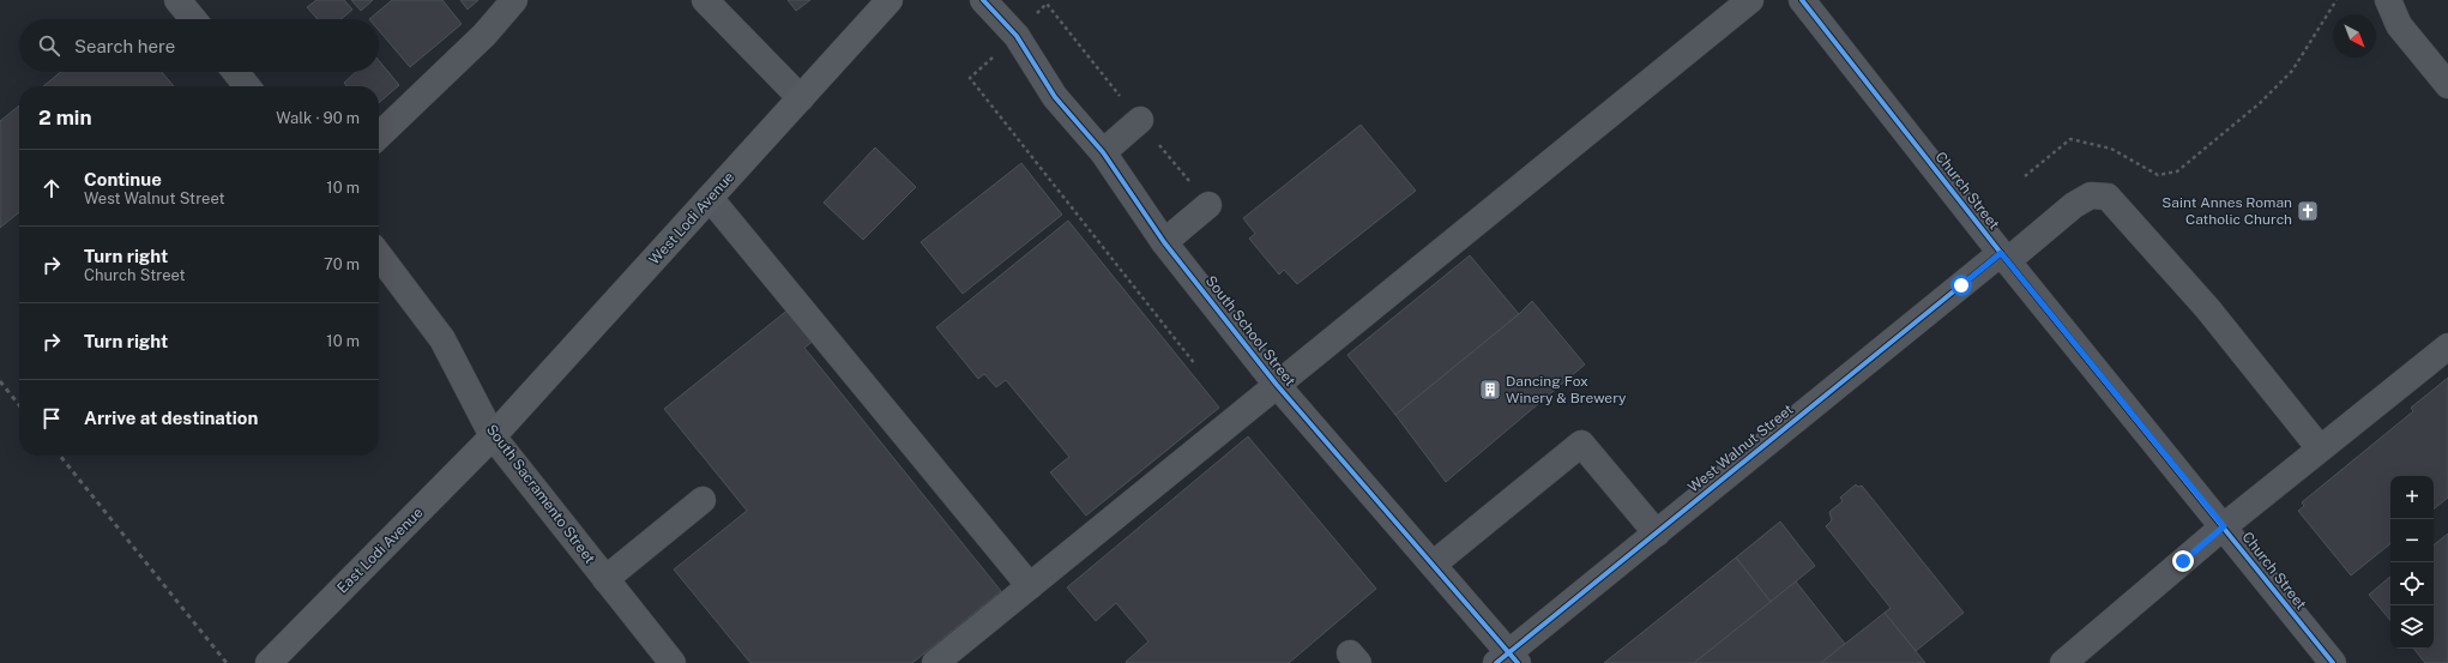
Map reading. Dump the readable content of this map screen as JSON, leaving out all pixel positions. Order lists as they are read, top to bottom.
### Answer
{
  "streets": {
    "main road": ["West Lodi Avenue", "East Lodi Avenue"],
    "street": [
      "Church Street",
      "South School Street",
      "West Walnut Street",
      "South Sacramento Street"
    ]
  },
  "crossings": [
    ["Church Street", "West Walnut Street"],
    ["West Lodi Avenue", "South Sacramento Street"],
    ["West Lodi Avenue", "East Lodi Avenue"],
    ["South School Street", "West Walnut Street"],
    ["South Sacramento Street", "East Lodi Avenue"]
  ],
  "places": {
    "church": ["Saint Annes Roman Catholic Church"],
    "building": ["Dancing Fox Winery & Brewery"]
  },
  "north": "bottom right",
  "page": {
    "search": "Search here",
    "heading": ["2 min", "Walk · 90 m"],
    "list": [
      ["Continue", "West Walnut Street", "10 m"],
      ["Turn right", "Church Street", "70 m"],
      ["Turn right", "10 m"],
      "Arrive at destination"
    ],
    "map_buttons": ["+", "−"]
  }
}
